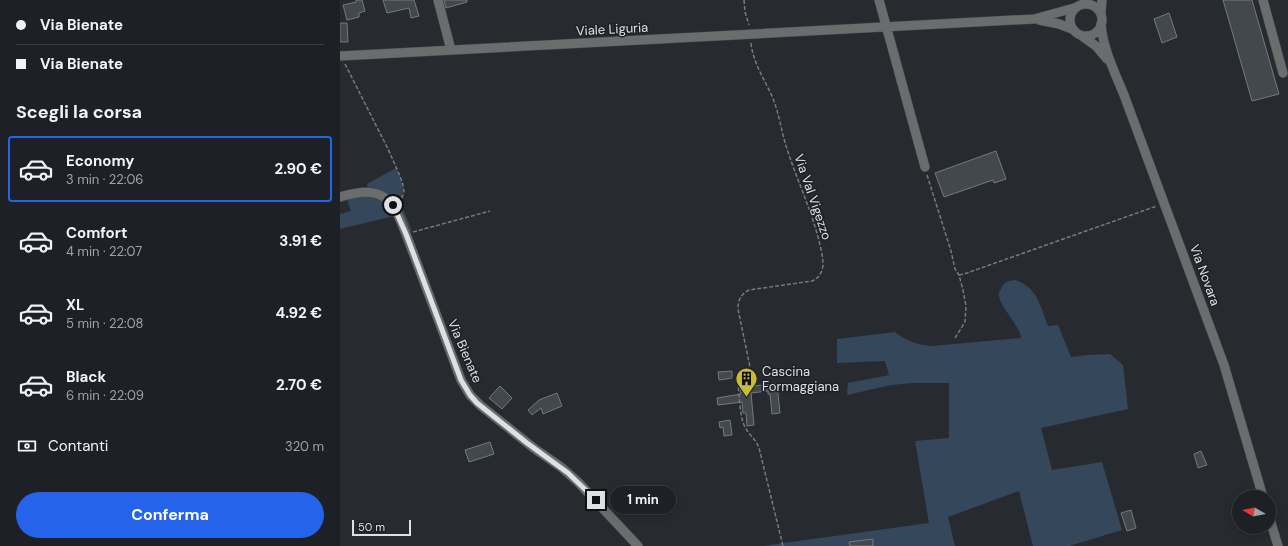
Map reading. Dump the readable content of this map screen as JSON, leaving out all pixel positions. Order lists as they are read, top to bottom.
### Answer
{
  "streets": {
    "street": ["Viale Liguria", "Via Novara", "Via Bienate"],
    "path": ["Via Val Vigezzo"]
  },
  "crossings": [
    ["Viale Liguria", "Via Val Vigezzo"],
    ["Viale Liguria", "Via Novara"]
  ],
  "places": {
    "building": ["Cascina Formaggiana"]
  },
  "scale_bar": "50 m",
  "north": "left",
  "page": {
    "banner": ["Via Bienate", "Via Bienate"],
    "heading": "Scegli la corsa",
    "list": [
      {
        "name": "Economy",
        "note": "3 min · 22:06",
        "value": "2.90 €"
      },
      {
        "name": "Comfort",
        "note": "4 min · 22:07",
        "value": "3.91 €"
      },
      {
        "name": "XL",
        "note": "5 min · 22:08",
        "value": "4.92 €"
      },
      {
        "name": "Black",
        "note": "6 min · 22:09",
        "value": "2.70 €"
      }
    ],
    "pay": ["Contanti", "320 m"],
    "buttons": "Conferma",
    "bubble": "1 min",
    "scale": "50 m"
  }
}
